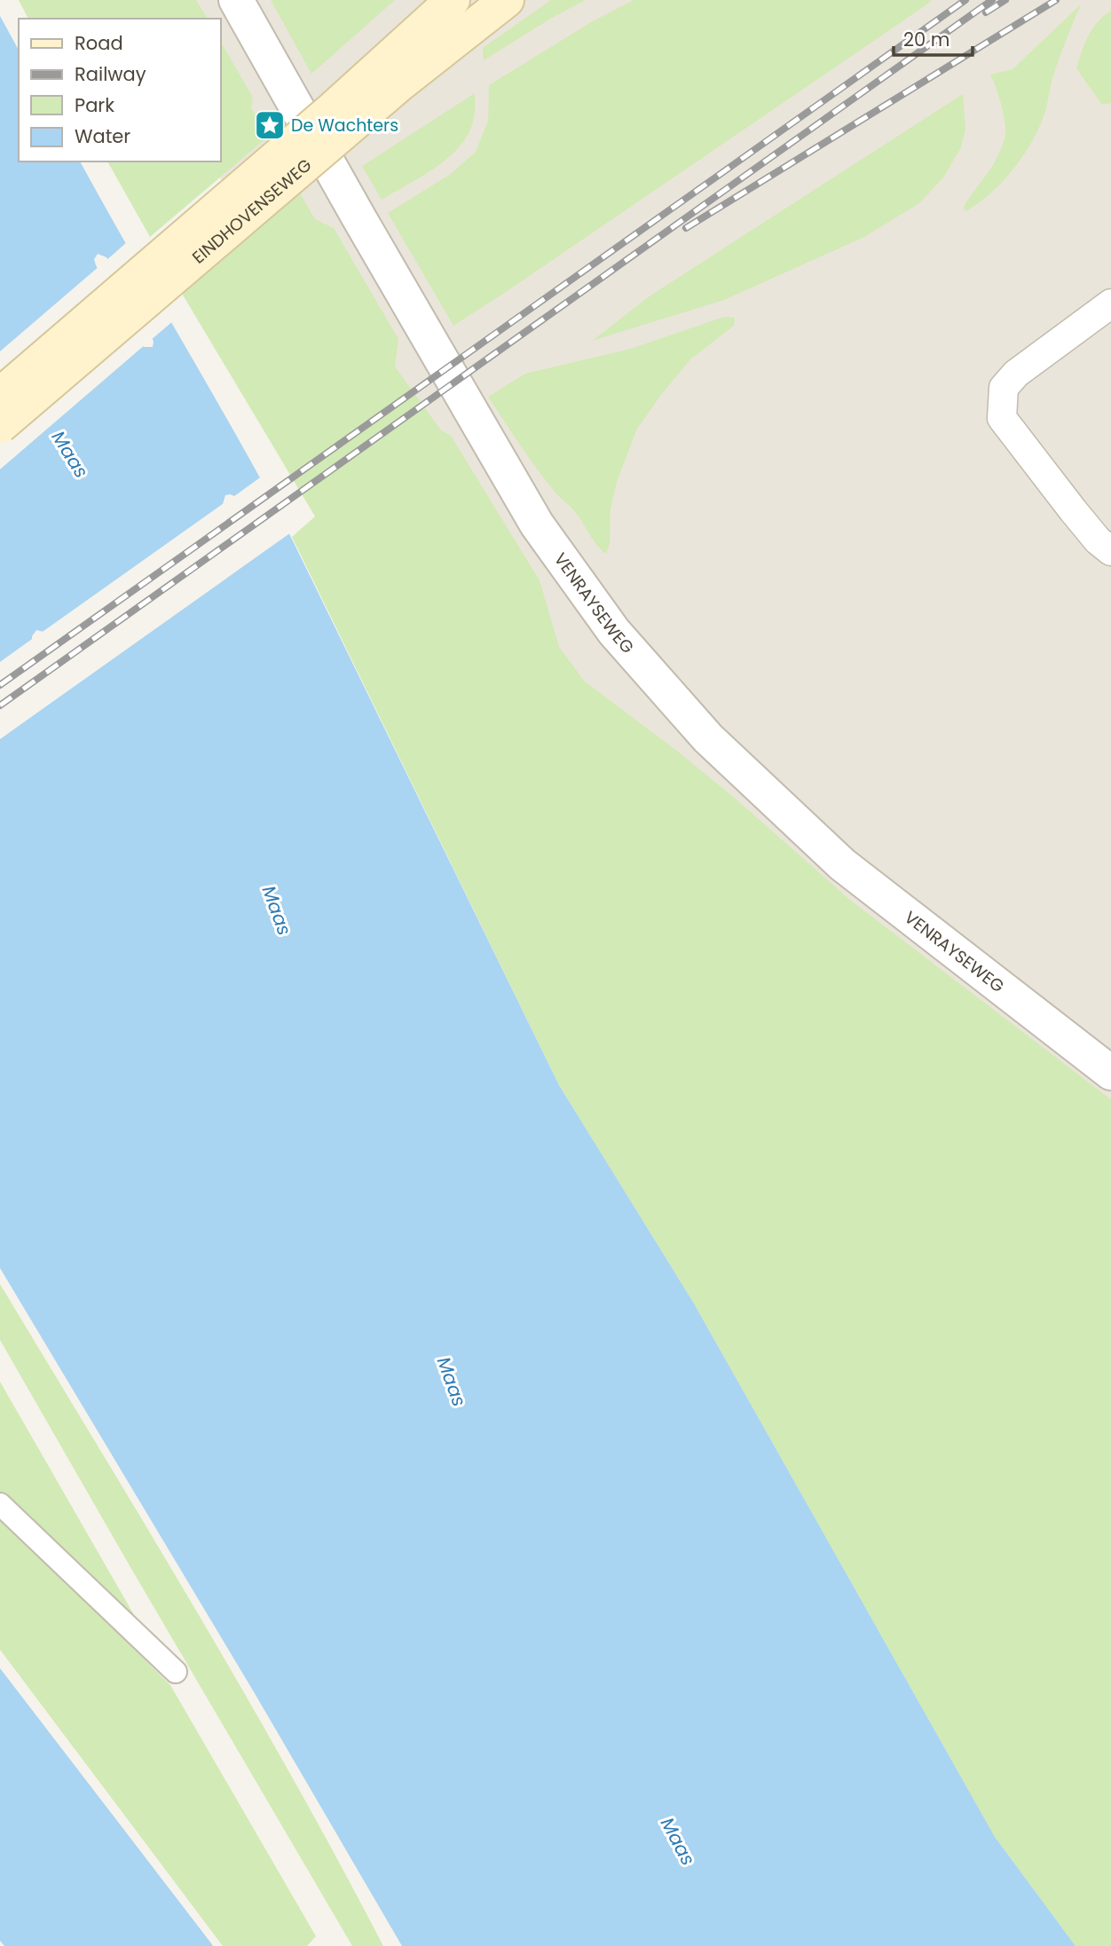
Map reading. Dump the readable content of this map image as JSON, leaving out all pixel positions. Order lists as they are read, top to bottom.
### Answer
{
  "streets": {
    "main road": ["EINDHOVENSEWEG"],
    "street": ["VENRAYSEWEG"]
  },
  "water": ["Maas"],
  "places": {
    "place": ["De Wachters"]
  },
  "legend": [
    "Road",
    "Railway",
    "Park",
    "Water"
  ],
  "scale_bar": "20 m"
}
